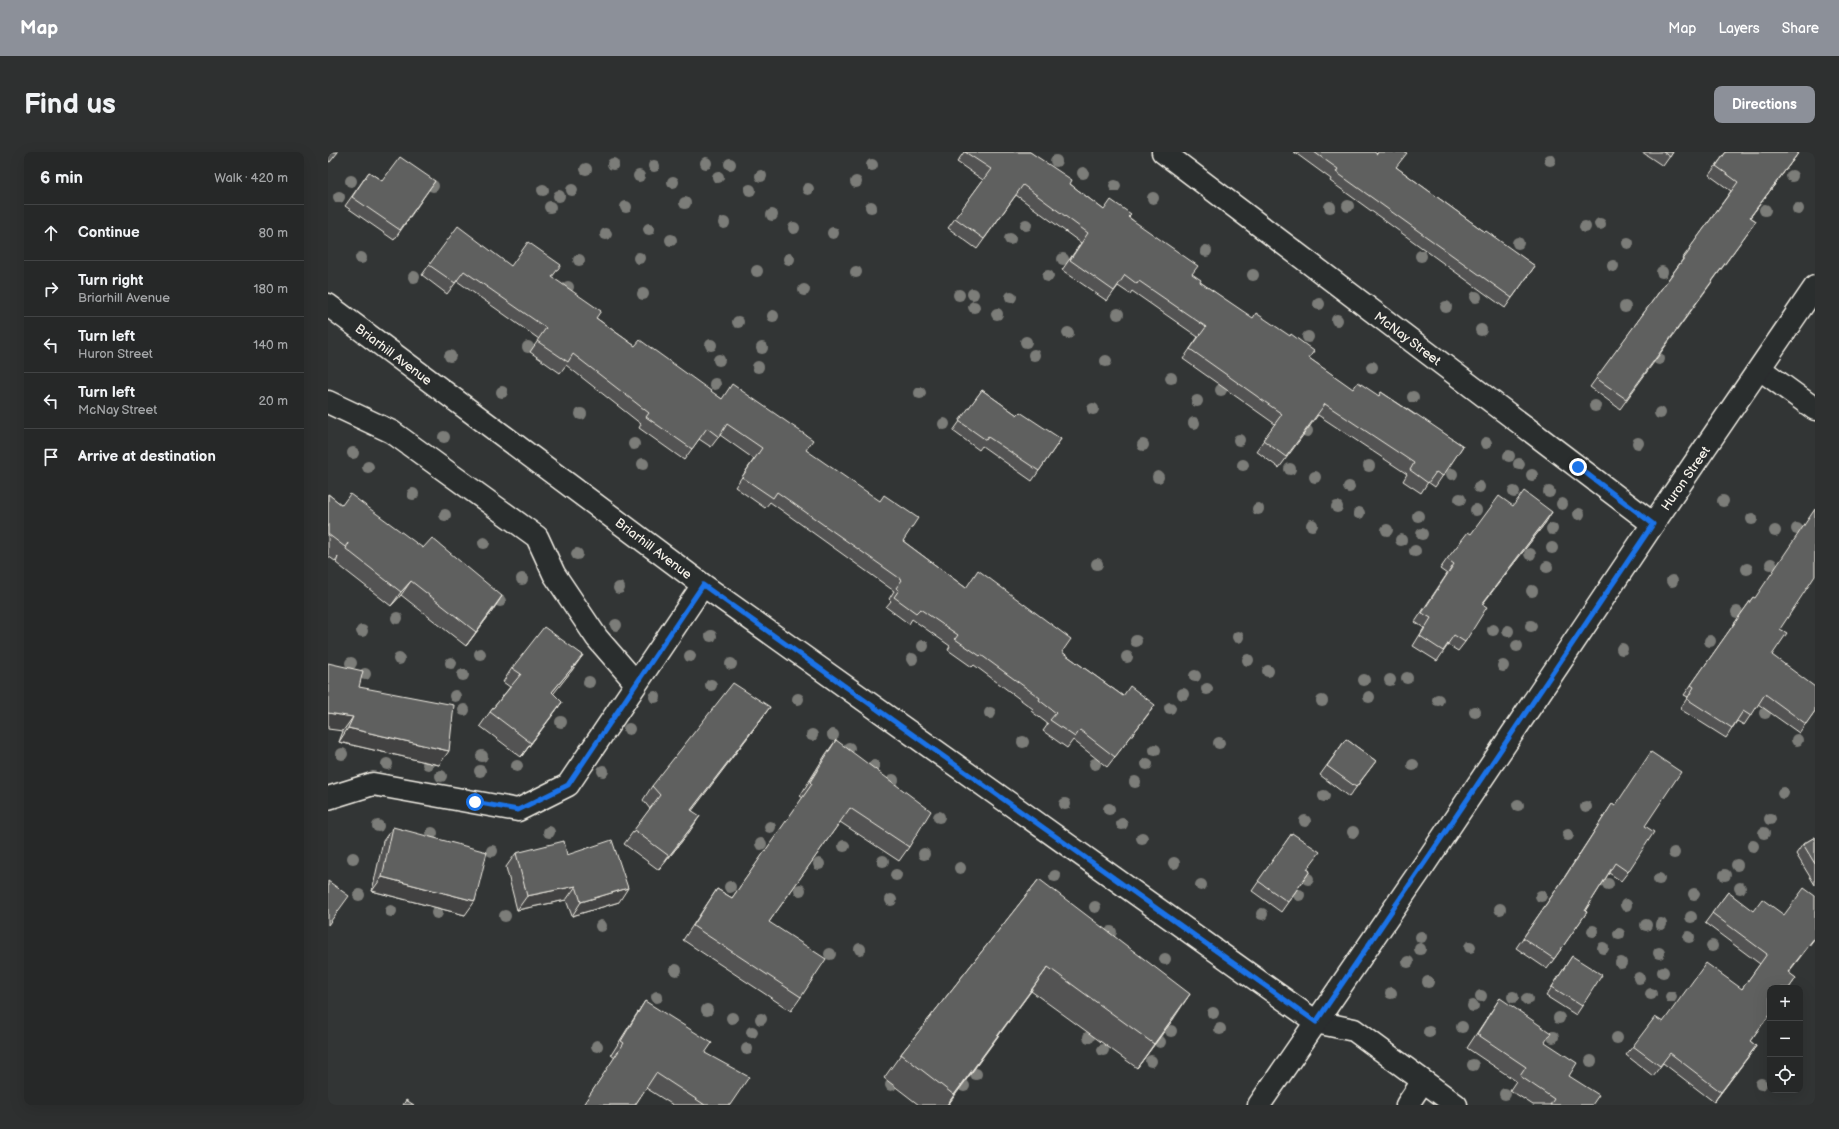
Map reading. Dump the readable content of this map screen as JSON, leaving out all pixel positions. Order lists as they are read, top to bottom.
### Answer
{
  "streets": {
    "street": ["McNay Street", "Briarhill Avenue", "Huron Street"]
  },
  "crossings": [
    ["McNay Street", "Huron Street"],
    ["Briarhill Avenue", "Huron Street"]
  ],
  "page": {
    "header": "Map",
    "nav": ["Map", "Layers", "Share"],
    "buttons": "Directions",
    "title": "Find us",
    "heading": ["6 min", "Walk · 420 m"],
    "list": [
      ["Continue", "80 m"],
      ["Turn right", "Briarhill Avenue", "180 m"],
      ["Turn left", "Huron Street", "140 m"],
      ["Turn left", "McNay Street", "20 m"],
      "Arrive at destination"
    ],
    "map_buttons": ["+", "−"]
  }
}
